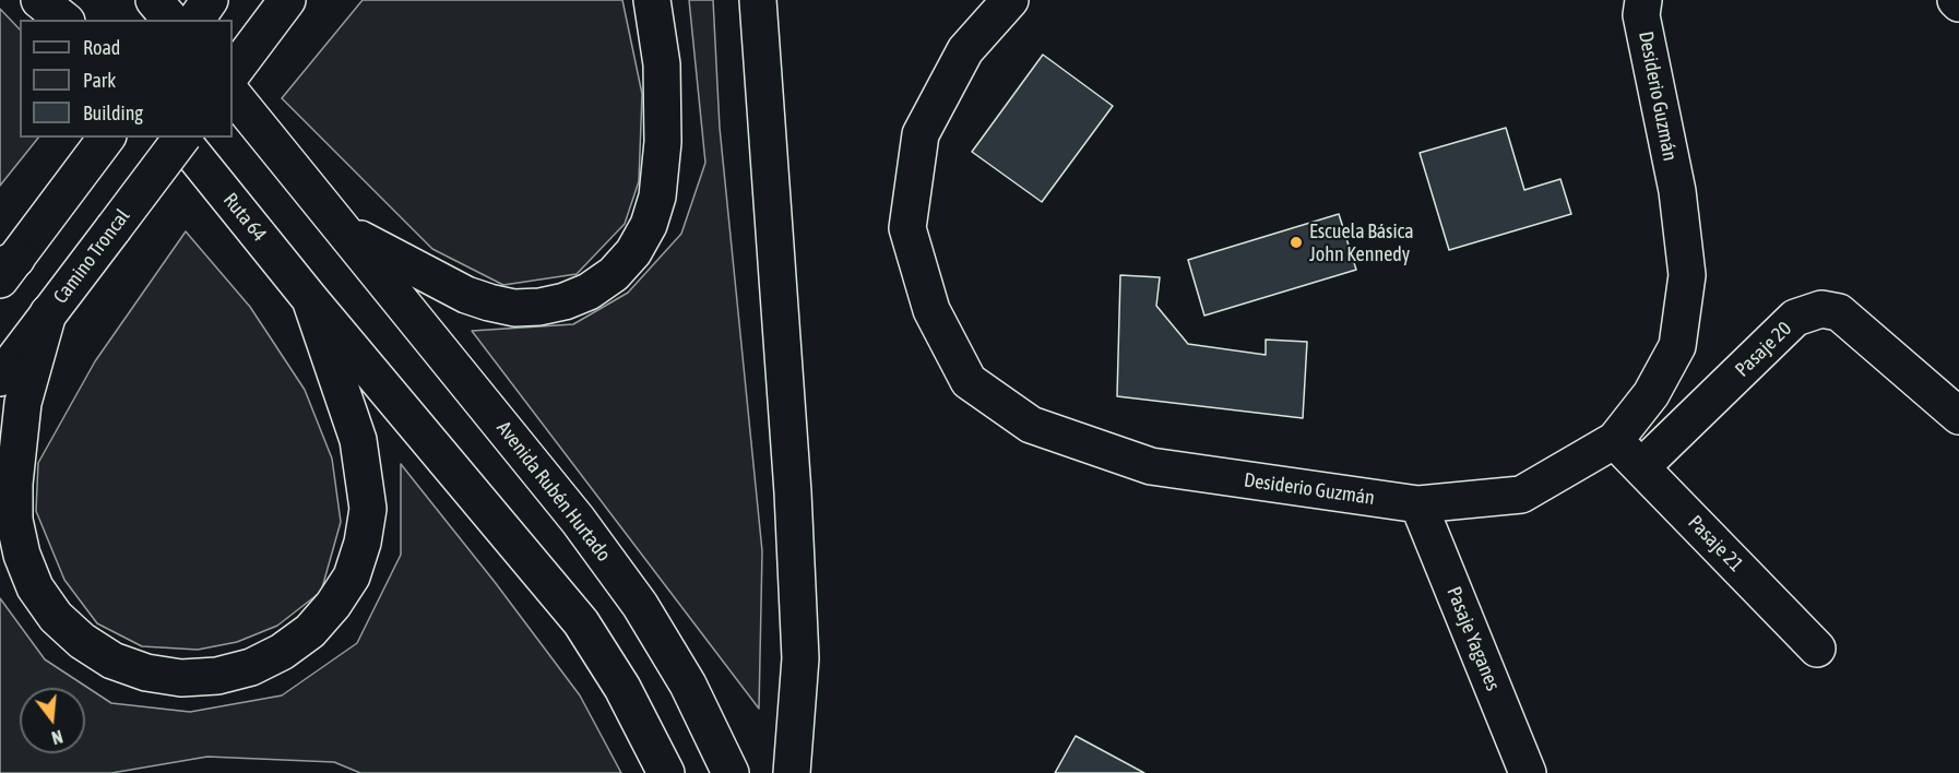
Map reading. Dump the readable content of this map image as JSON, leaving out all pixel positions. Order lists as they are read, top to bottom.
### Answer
{
  "streets": {
    "main road": [
      "Desiderio Guzmán",
      "Ruta 64",
      "Camino Troncal",
      "Pasaje 20",
      "Avenida Rubén Hurtado",
      "Pasaje 21",
      "Pasaje Yaganes"
    ]
  },
  "crossings": [
    ["Desiderio Guzmán", "Pasaje 21"],
    ["Desiderio Guzmán", "Pasaje Yaganes"],
    ["Pasaje 20", "Pasaje 21"]
  ],
  "places": ["Escuela Básica John Kennedy"],
  "legend": ["Road", "Park", "Building"],
  "north": "bottom"
}
